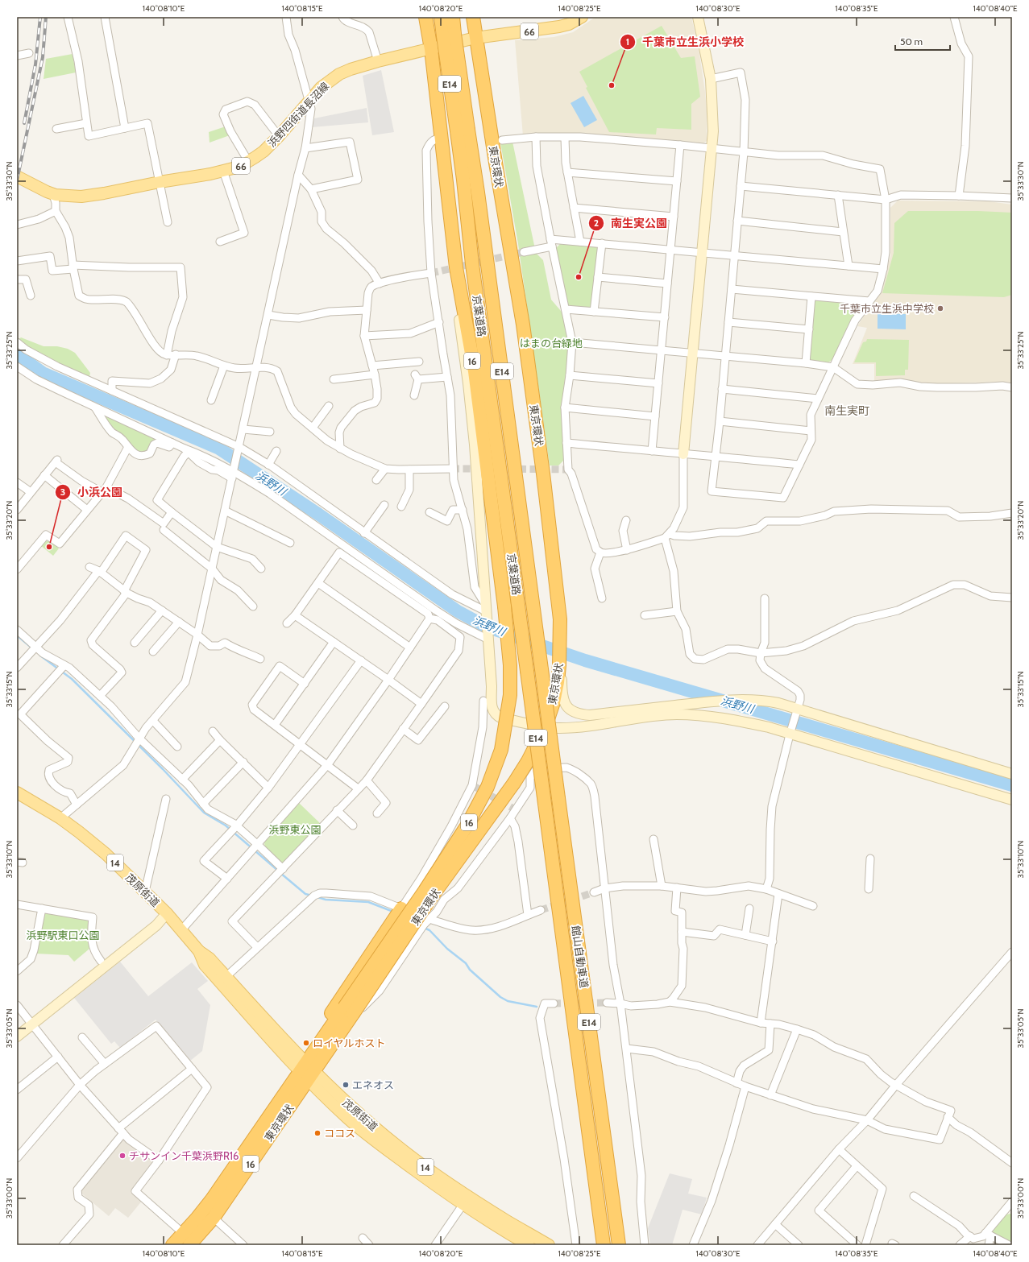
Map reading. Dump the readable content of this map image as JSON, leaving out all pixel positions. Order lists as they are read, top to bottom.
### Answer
{
  "streets": {
    "highway": [
      "E14",
      "東京環状",
      "京葉道路",
      "16",
      "館山自動車道"
    ],
    "main road": [
      "66",
      "浜野四街道長沼線",
      "14",
      "茂原街道"
    ]
  },
  "crossings": [
    ["浜野四街道長沼線", "東京環状"],
    ["東京環状", "16"],
    ["東京環状", "茂原街道"],
    ["京葉道路", "館山自動車道"],
    ["16", "茂原街道"]
  ],
  "districts": ["南生実町"],
  "water": ["浜野川"],
  "parks": ["はまの台緑地", "浜野東公園", "浜野駅東口公園"],
  "places": [
    "千葉市立生浜小学校",
    "南生実公園",
    "千葉市立生浜中学校",
    "小浜公園",
    "ロイヤルホスト",
    "エネオス",
    "ココス",
    "チサンイン千葉浜野R16"
  ],
  "scale_bar": "50 m",
  "coordinates": [
    "140°08'10\"E",
    "140°08'15\"E",
    "140°08'20\"E",
    "140°08'25\"E",
    "140°08'30\"E",
    "140°08'35\"E",
    "140°08'40\"E",
    "35°33'30\"N",
    "35°33'25\"N",
    "35°33'20\"N",
    "35°33'15\"N",
    "35°33'10\"N",
    "35°33'05\"N",
    "35°33'00\"N"
  ]
}
